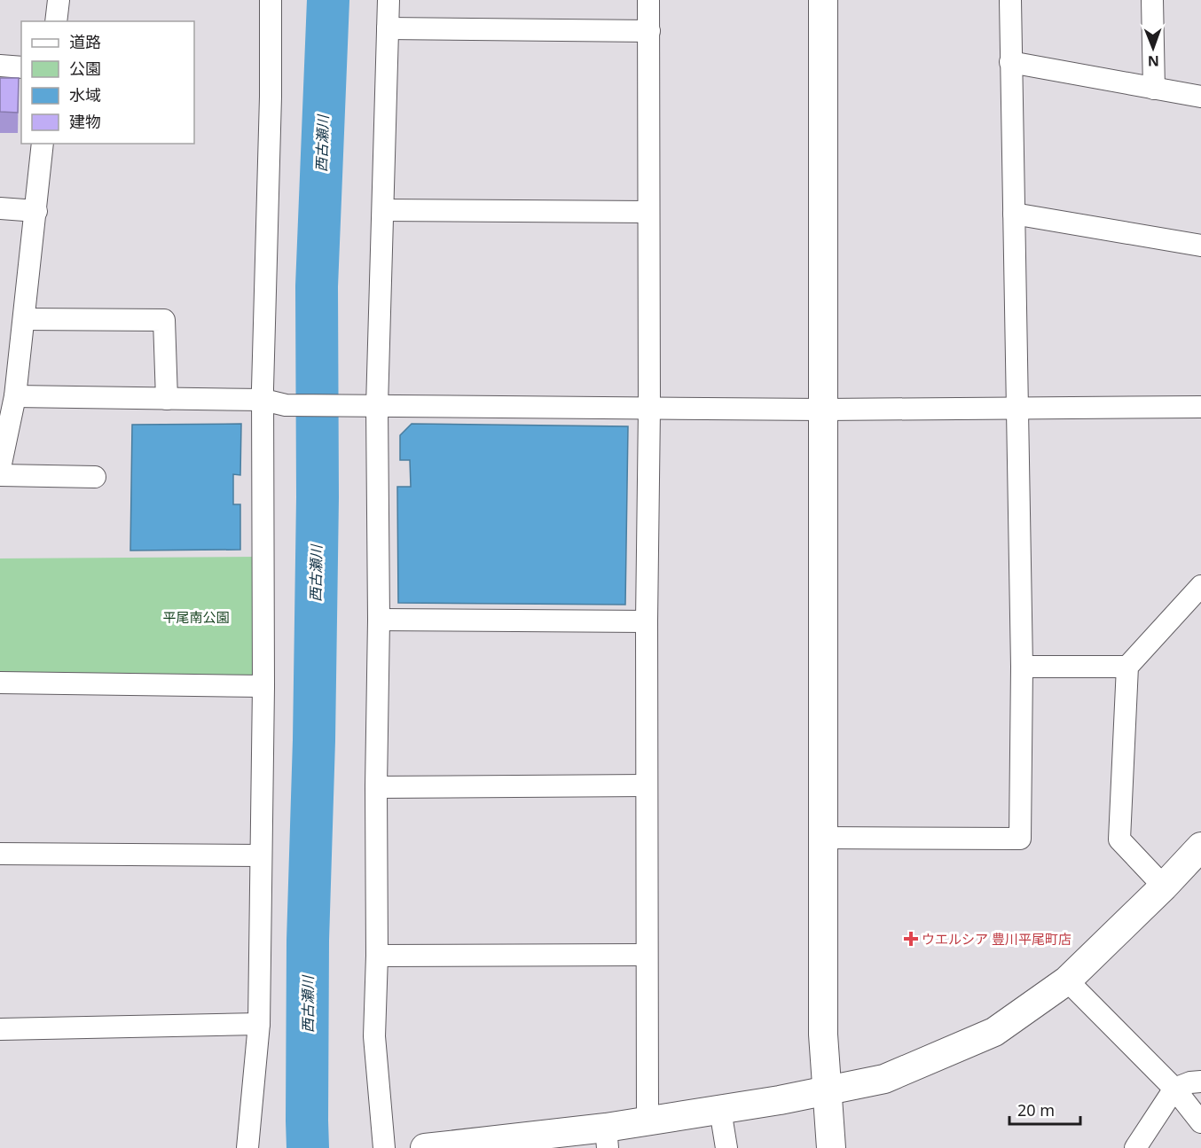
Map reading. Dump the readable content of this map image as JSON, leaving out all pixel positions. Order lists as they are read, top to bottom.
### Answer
{
  "water": ["西古瀬川"],
  "parks": ["平尾南公園"],
  "places": {
    "health": ["ウエルシア 豊川平尾町店"]
  },
  "legend": [
    "道路",
    "公園",
    "水域",
    "建物"
  ],
  "scale_bar": "20 m",
  "north": "bottom"
}
